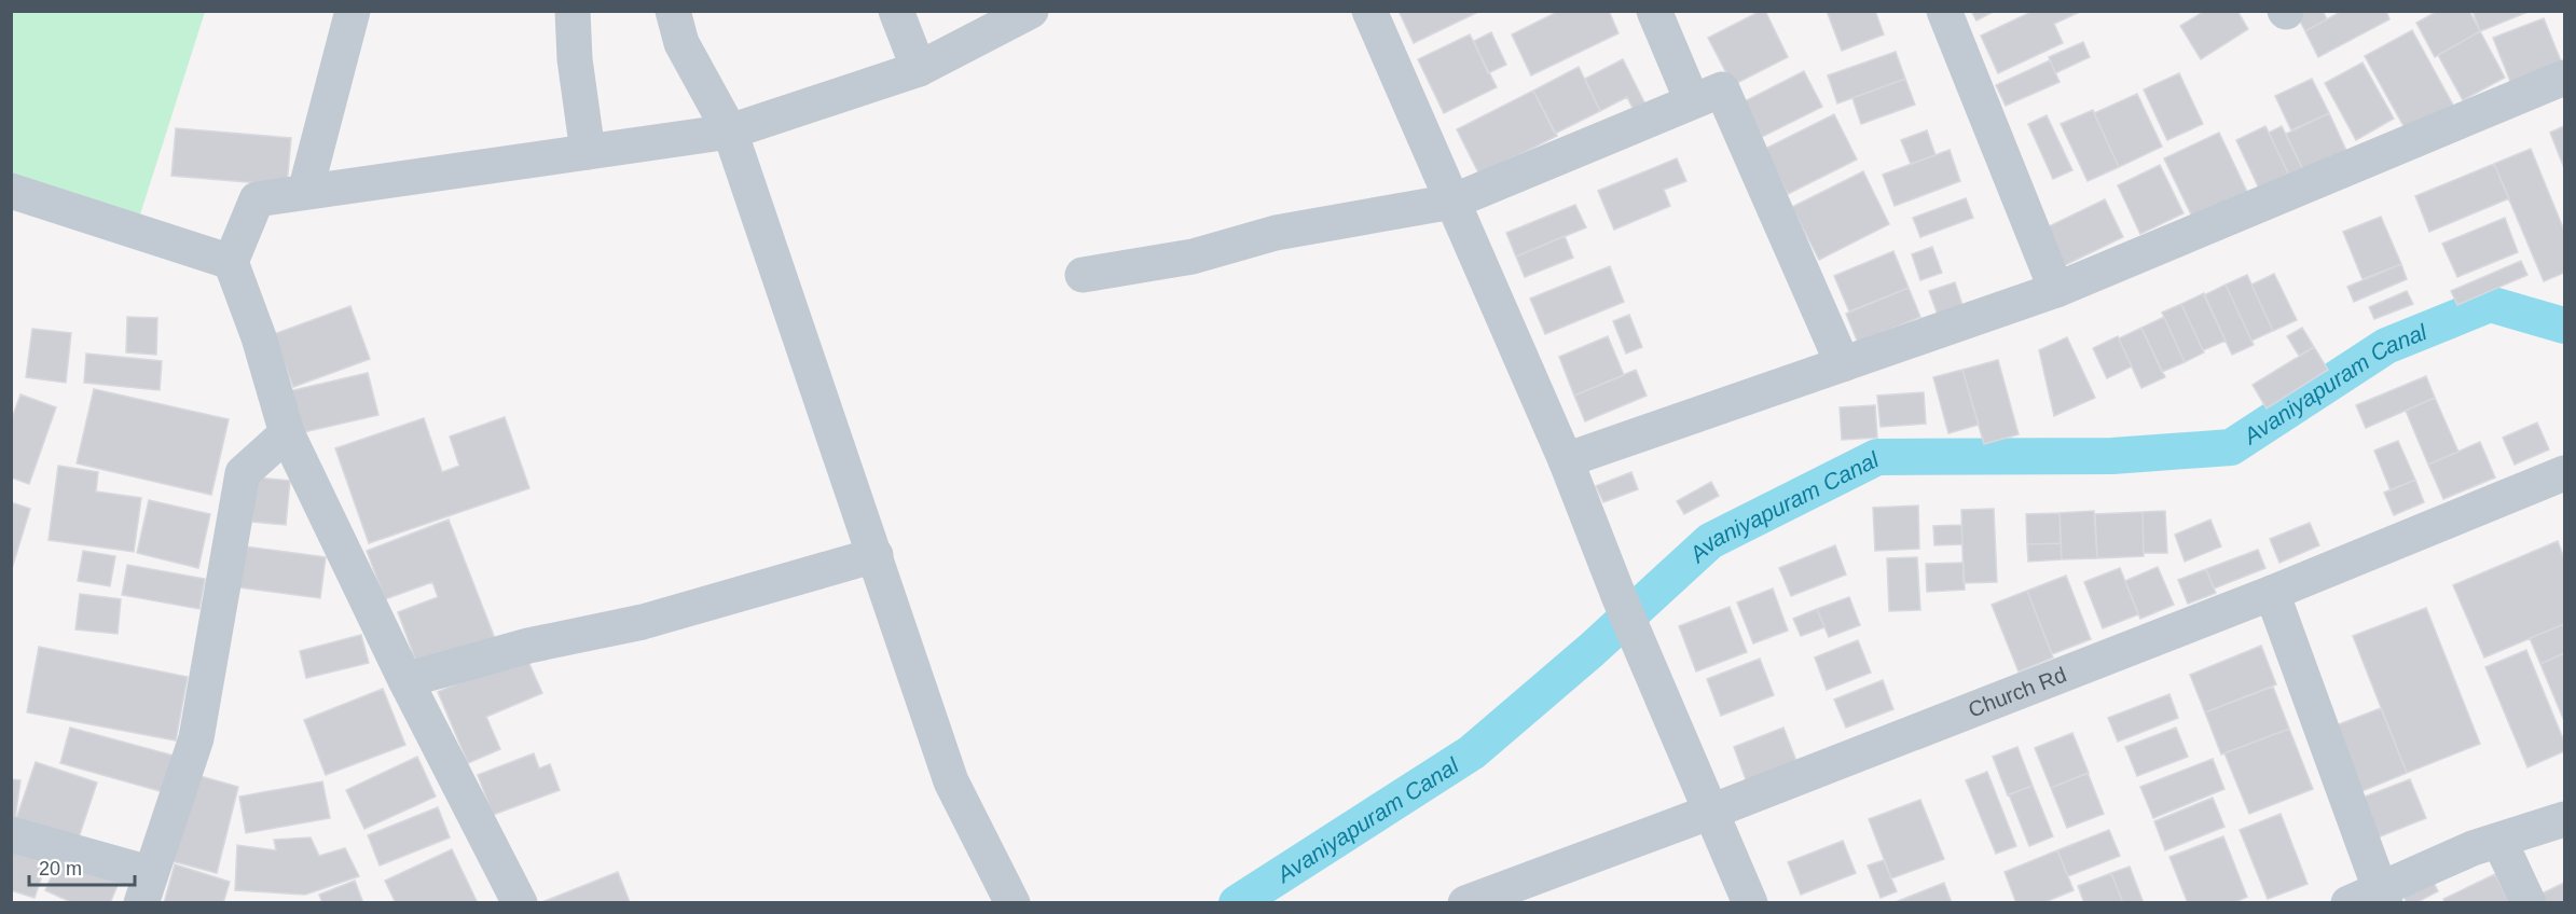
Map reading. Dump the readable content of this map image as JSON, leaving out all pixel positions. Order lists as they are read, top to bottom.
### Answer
{
  "streets": {
    "street": ["Church Rd"]
  },
  "water": ["Avaniyapuram Canal"],
  "scale_bar": "20 m"
}
